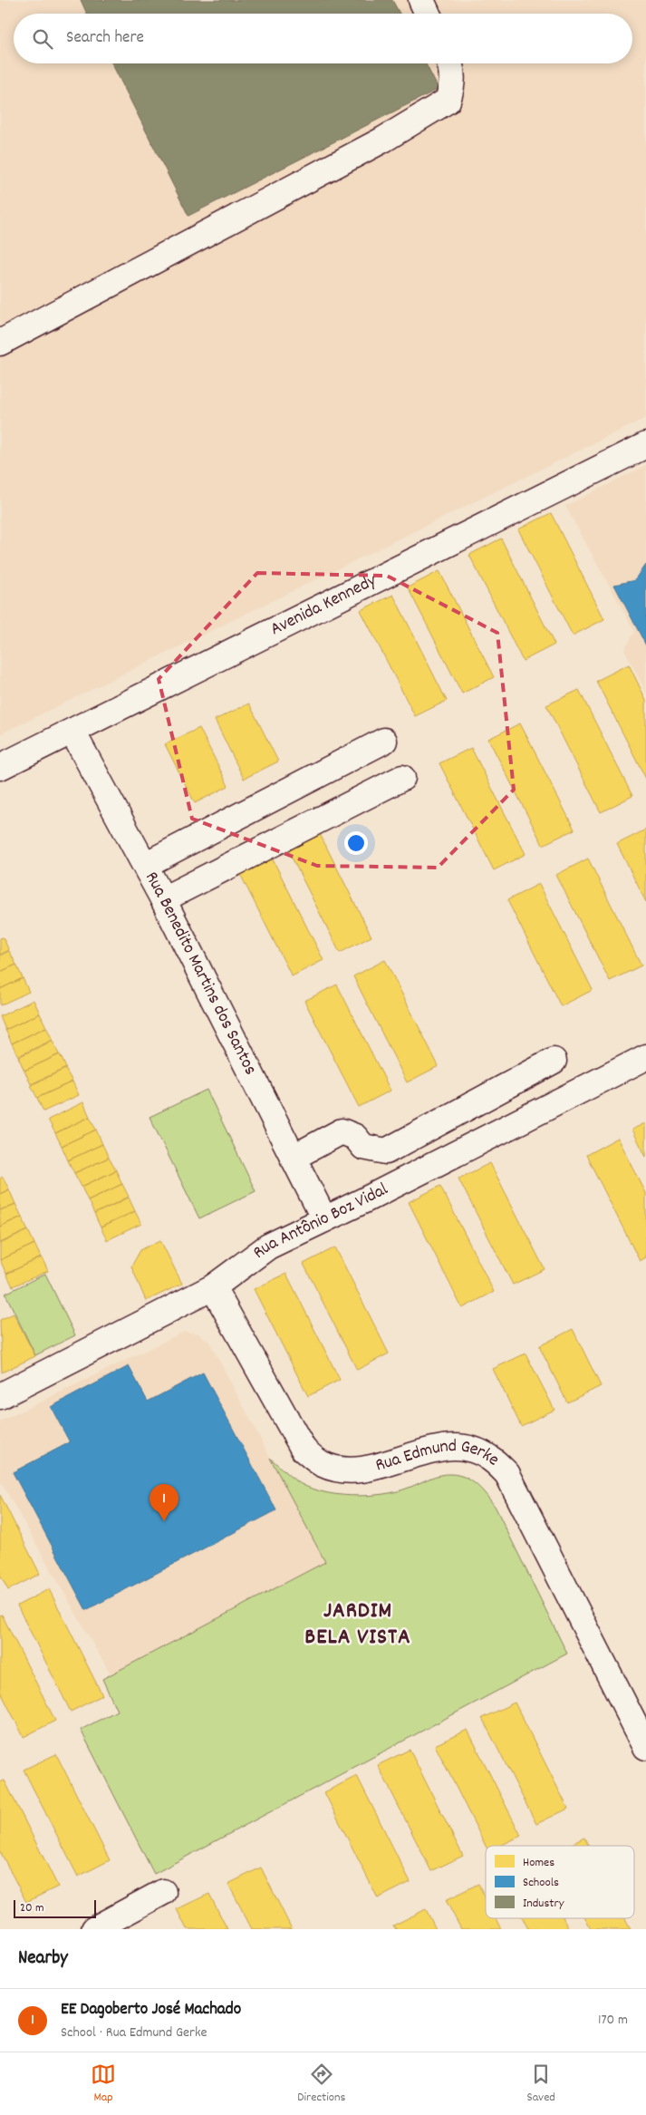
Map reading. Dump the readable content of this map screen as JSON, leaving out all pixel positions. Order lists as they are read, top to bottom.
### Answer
{
  "streets": {
    "street": [
      "Avenida Kennedy",
      "Rua Benedito Martins dos Santos",
      "Rua Antônio Boz Vidal",
      "Rua Edmund Gerke"
    ]
  },
  "crossings": [
    ["Avenida Kennedy", "Rua Benedito Martins dos Santos"],
    ["Rua Benedito Martins dos Santos", "Rua Antônio Boz Vidal"],
    ["Rua Antônio Boz Vidal", "Rua Edmund Gerke"]
  ],
  "districts": ["JARDIM BELA VISTA"],
  "legend": ["Homes", "Schools", "Industry"],
  "scale_bar": "20 m",
  "page": {
    "search": "Search here",
    "pins": "1",
    "scale": "20 m",
    "heading": "Nearby",
    "list": [
      {
        "mark": "1",
        "name": "EE Dagoberto José Machado",
        "note": "School · Rua Edmund Gerke",
        "value": "170 m"
      }
    ],
    "nav": ["Map", "Directions", "Saved"]
  }
}
